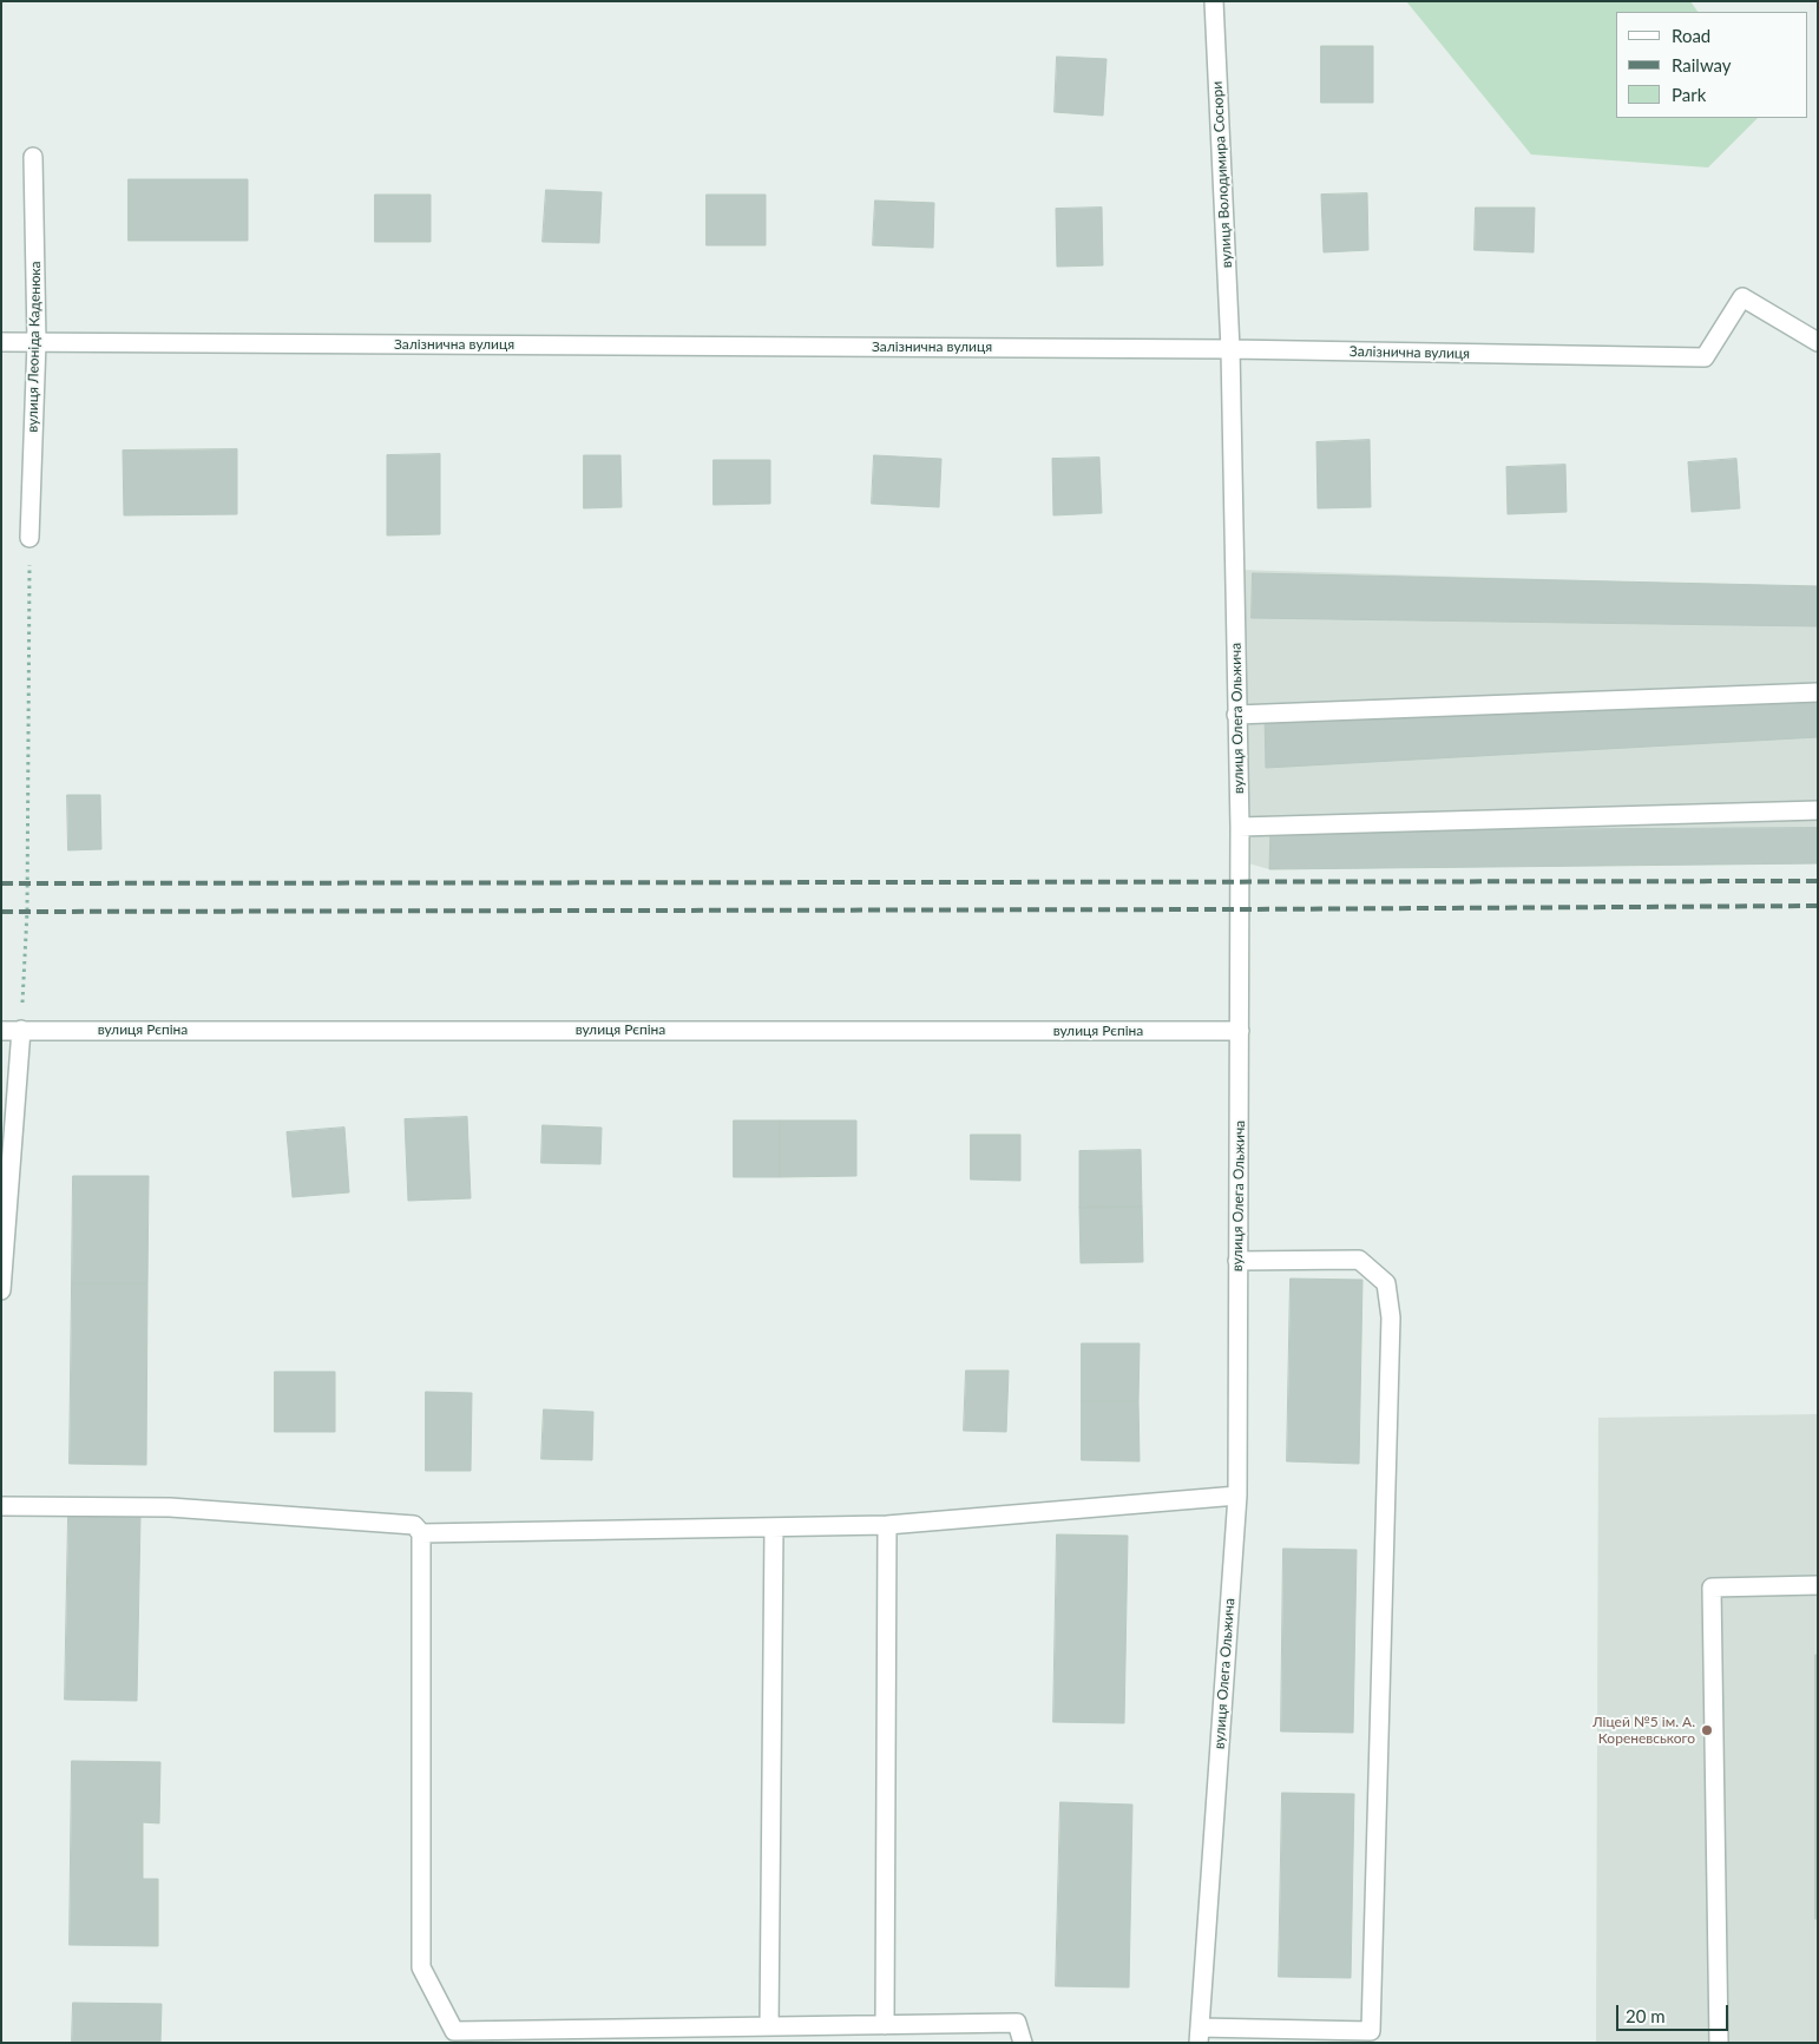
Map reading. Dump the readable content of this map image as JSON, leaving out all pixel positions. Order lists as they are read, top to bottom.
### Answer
{
  "streets": {
    "street": [
      "вулиця Володимира Сосюри",
      "Залізнична вулиця",
      "вулиця Леоніда Каденюка",
      "вулиця Олега Ольжича",
      "вулиця Рєпіна"
    ]
  },
  "crossings": [
    ["вулиця Володимира Сосюри", "Залізнична вулиця"],
    ["вулиця Володимира Сосюри", "вулиця Олега Ольжича"],
    ["Залізнична вулиця", "вулиця Леоніда Каденюка"],
    ["Залізнична вулиця", "вулиця Олега Ольжича"],
    ["вулиця Олега Ольжича", "вулиця Рєпіна"]
  ],
  "places": ["Ліцей №5 ім. А. Кореневського"],
  "legend": ["Road", "Railway", "Park"],
  "scale_bar": "20 m"
}
